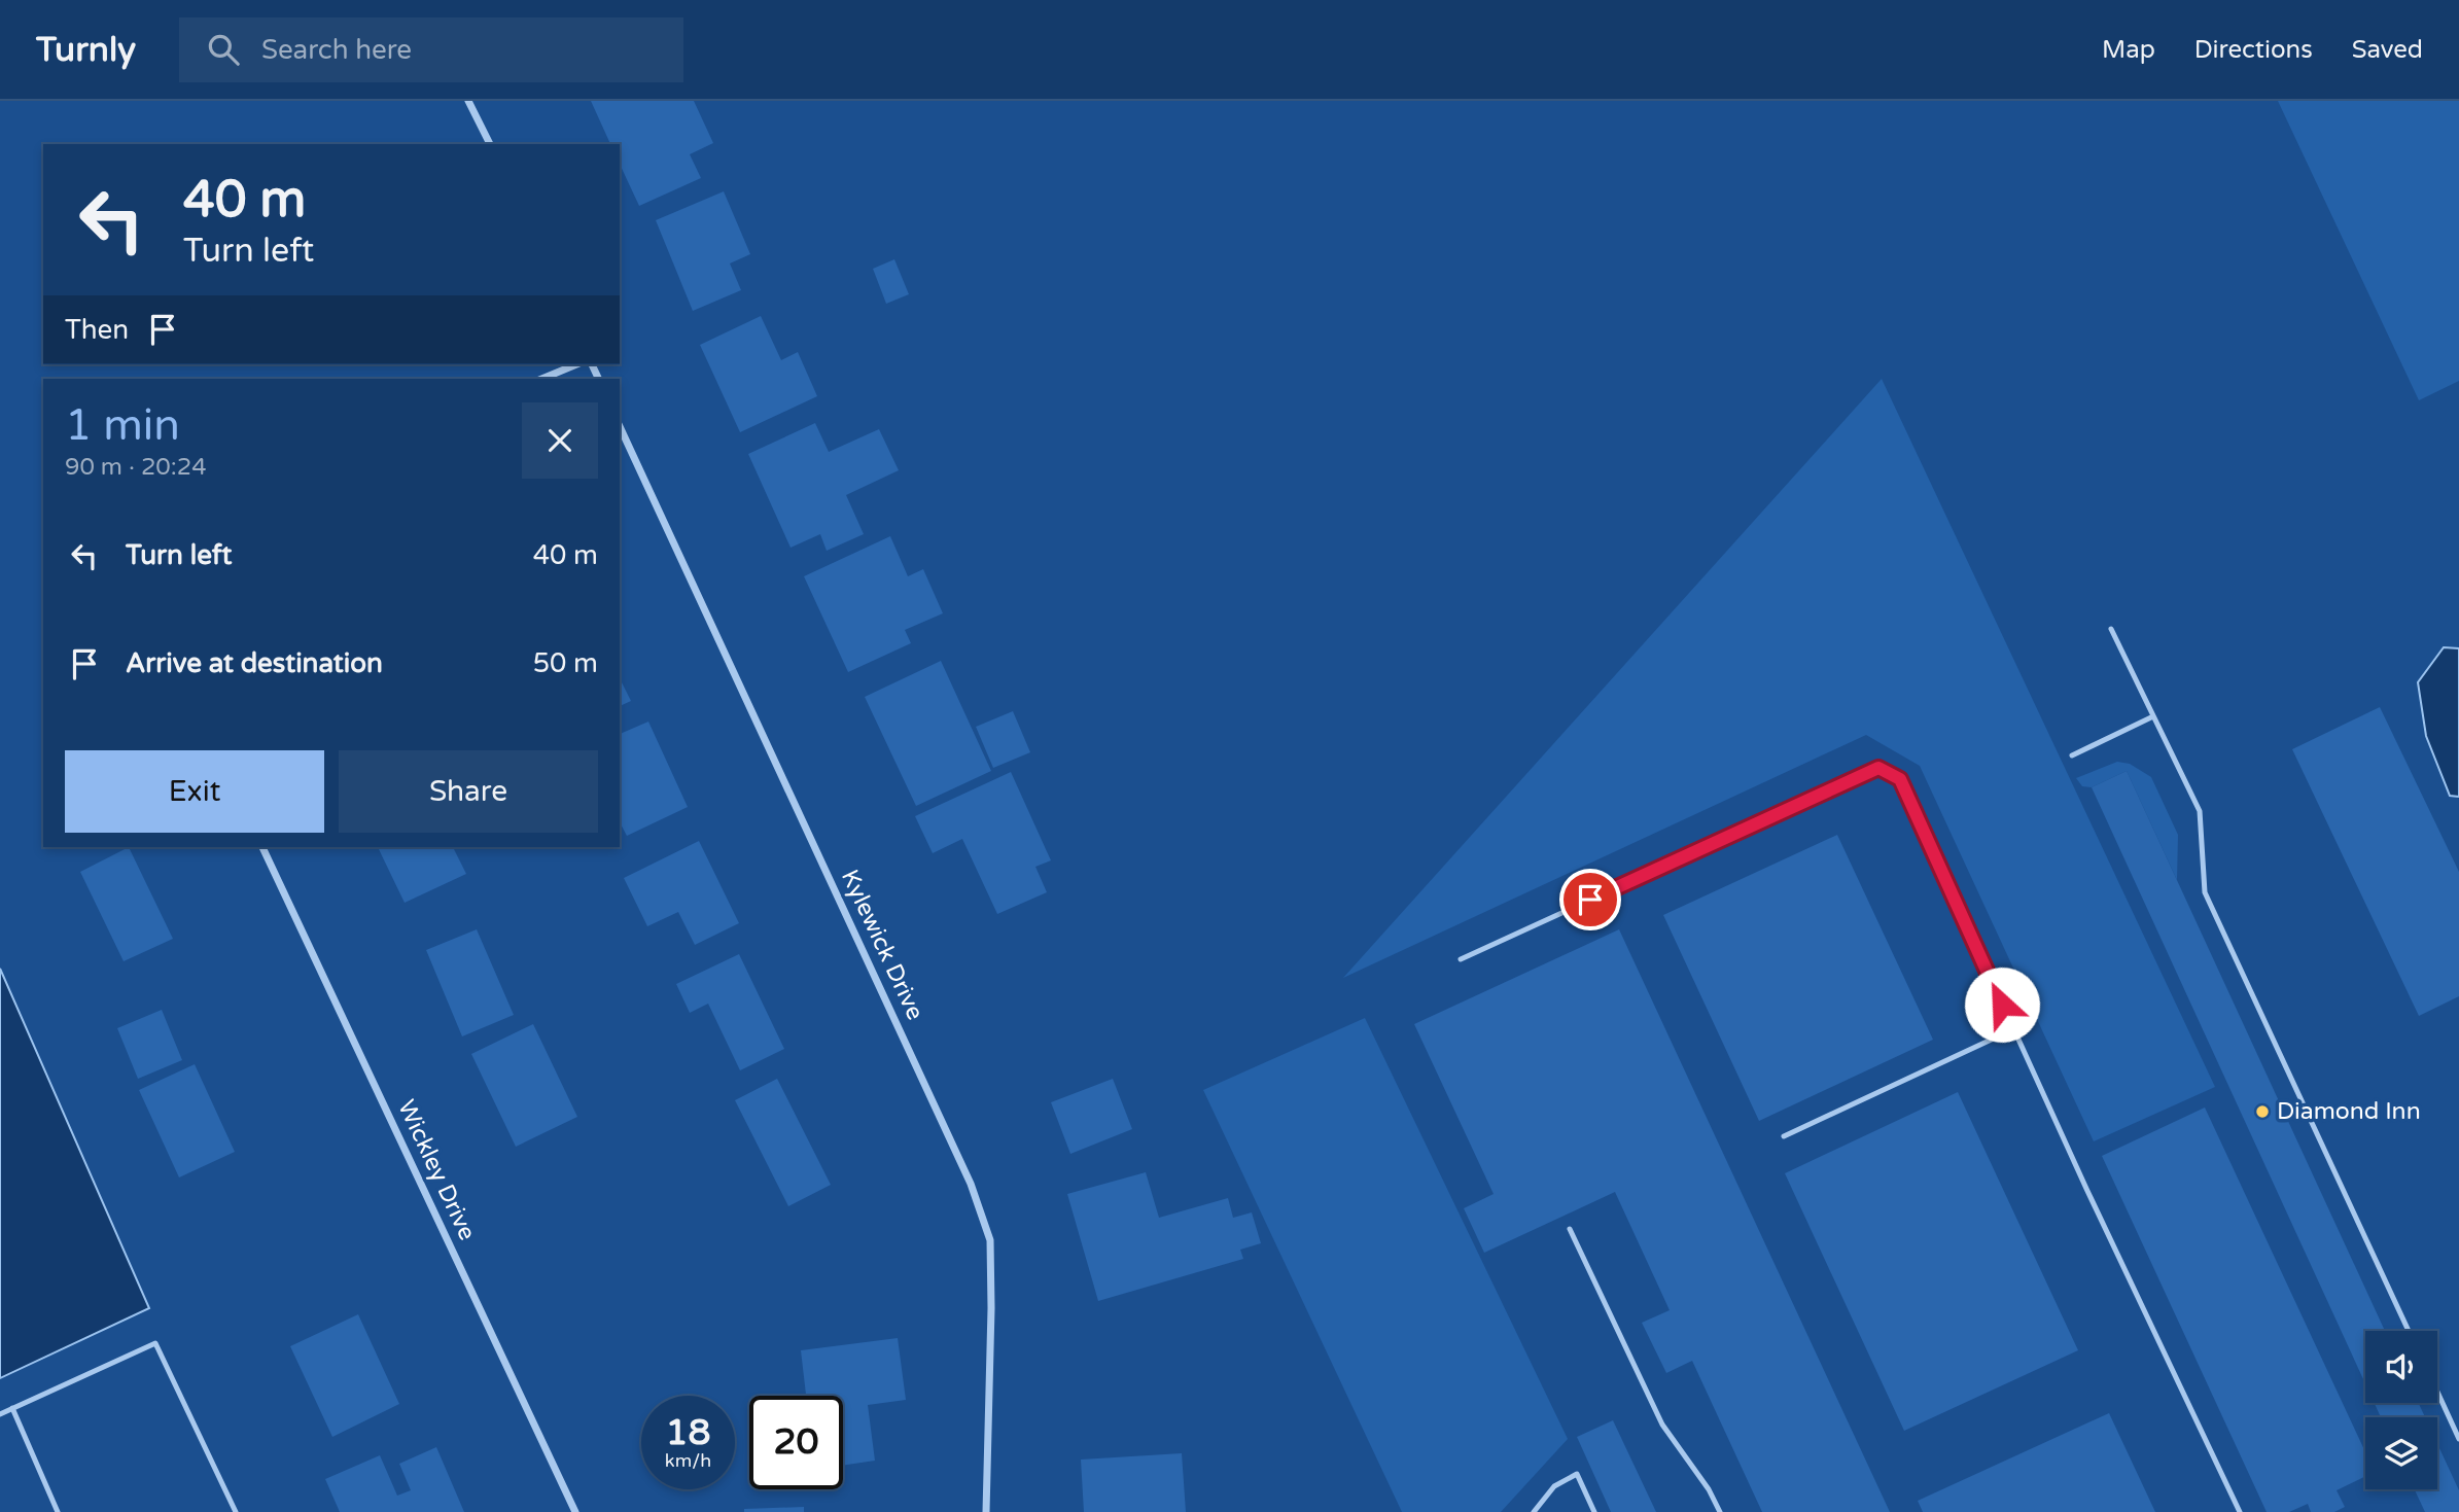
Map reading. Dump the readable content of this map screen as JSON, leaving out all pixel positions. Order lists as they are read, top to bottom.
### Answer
{
  "streets": {
    "street": ["Kylewick Drive", "Wickley Drive"]
  },
  "places": ["Diamond Inn"],
  "page": {
    "header": "Turnly",
    "search": "Search here",
    "nav": ["Map", "Directions", "Saved"],
    "turn": ["40 m", "Turn left"],
    "then": "Then",
    "heading": ["1 min", "90 m · 20:24"],
    "list": [
      {
        "name": "Turn left",
        "value": "40 m"
      },
      {
        "name": "Arrive at destination",
        "value": "50 m"
      }
    ],
    "buttons": ["Exit", "Share"],
    "speed": "18 km/h",
    "limit": "20"
  }
}
